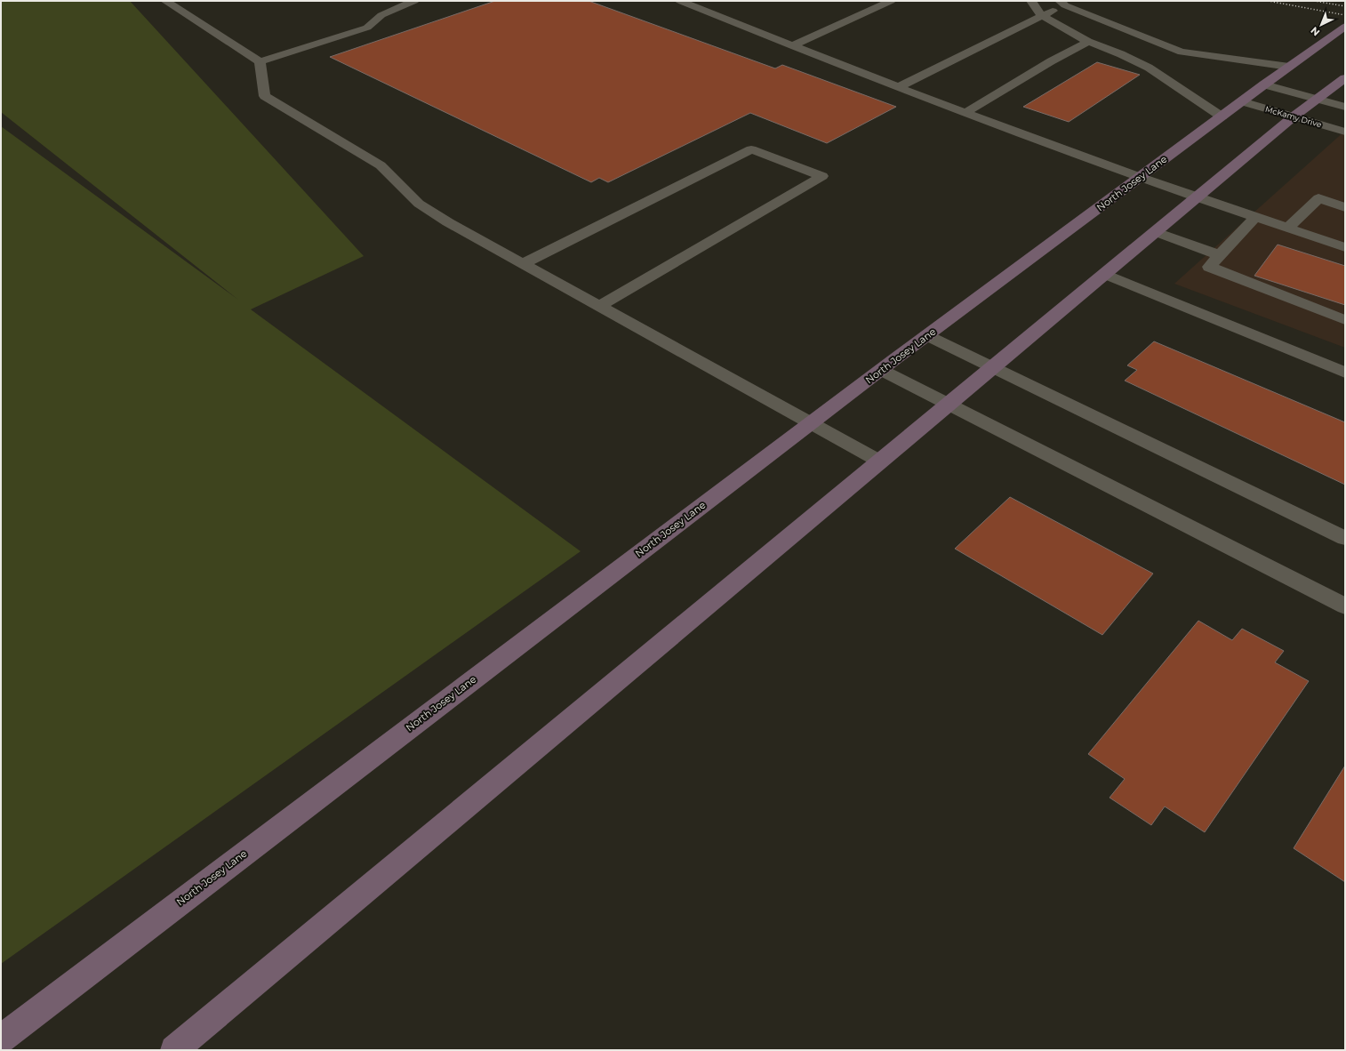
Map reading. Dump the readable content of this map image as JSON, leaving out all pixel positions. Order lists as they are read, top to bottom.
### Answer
{
  "streets": {
    "main road": ["North Josey Lane"],
    "street": ["McKamy Drive"]
  },
  "crossings": [
    ["McKamy Drive", "North Josey Lane"]
  ],
  "north": "bottom left"
}
